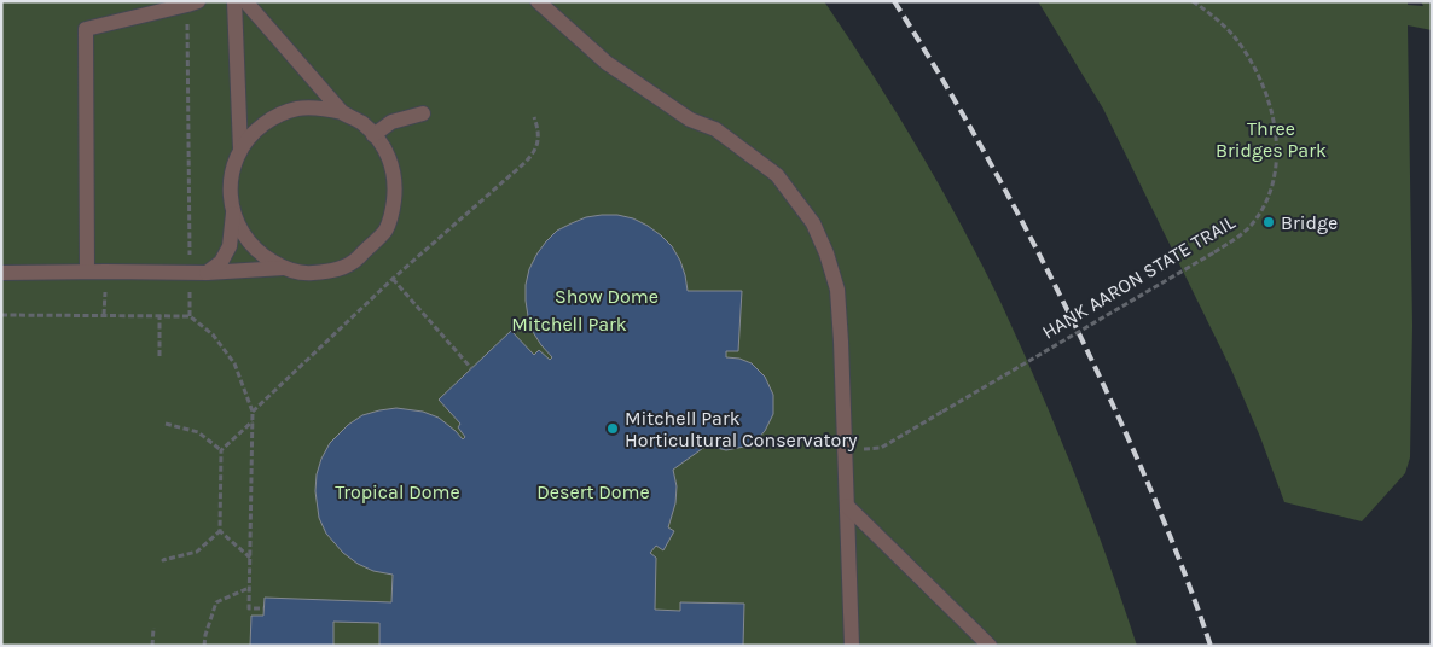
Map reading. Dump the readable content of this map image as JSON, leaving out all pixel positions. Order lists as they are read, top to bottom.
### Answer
{
  "streets": {
    "path": ["HANK AARON STATE TRAIL"]
  },
  "parks": [
    "Three Bridges Park",
    "Show Dome",
    "Mitchell Park",
    "Tropical Dome",
    "Desert Dome"
  ],
  "places": ["Bridge", "Mitchell Park Horticultural Conservatory"]
}
